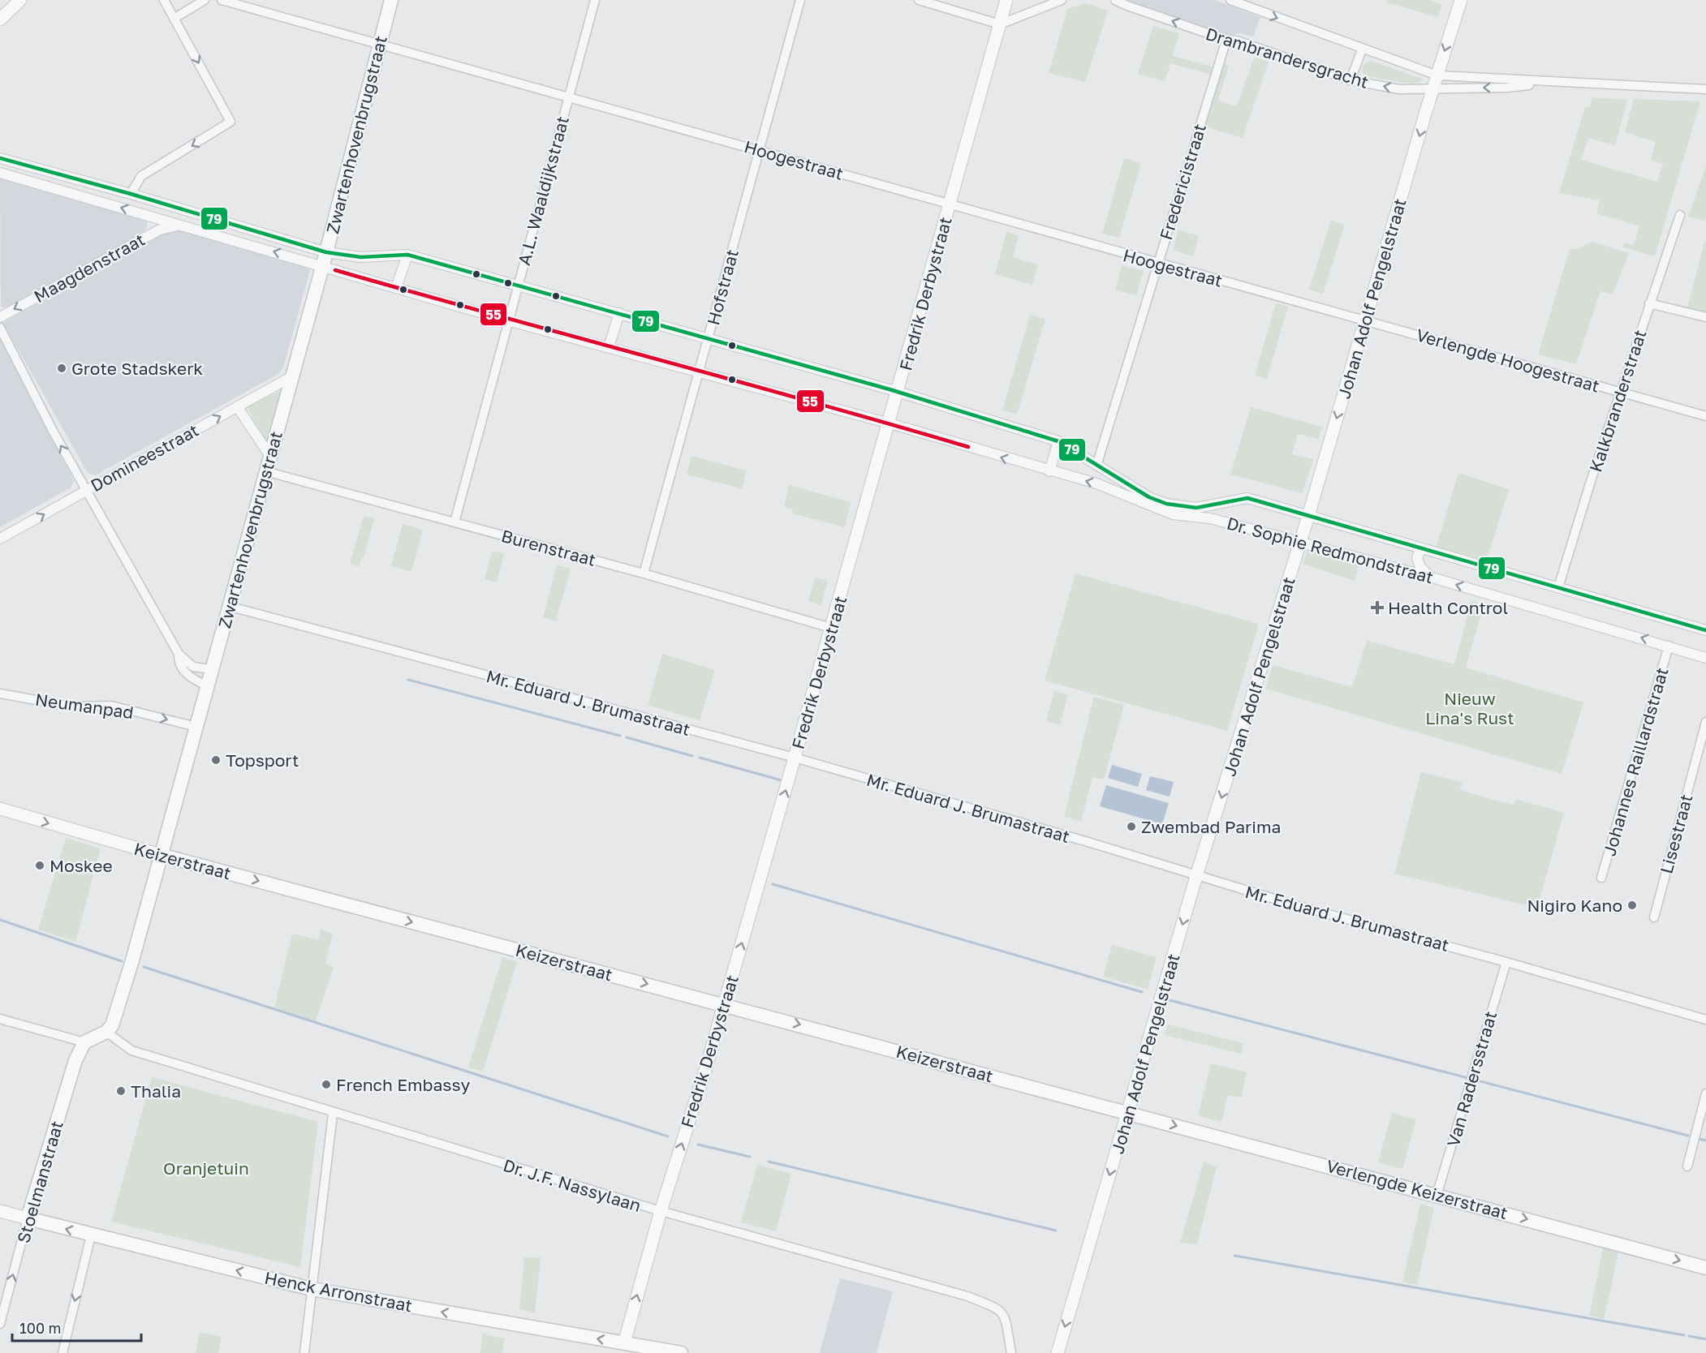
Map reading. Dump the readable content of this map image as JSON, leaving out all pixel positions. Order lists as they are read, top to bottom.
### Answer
{
  "streets": {
    "main road": [
      "Zwartenhovenbrugstraat",
      "Fredrik Derbystraat",
      "Johan Adolf Pengelstraat",
      "Keizerstraat",
      "Stoelmanstraat",
      "Verlengde Keizerstraat",
      "Henck Arronstraat"
    ],
    "street": [
      "Drambrandersgracht",
      "Hoogestraat",
      "Fredericistraat",
      "A.L. Waaldijkstraat",
      "Maagdenstraat",
      "Hofstraat",
      "Verlengde Hoogestraat",
      "Kalkbranderstraat",
      "Domineestraat",
      "Burenstraat",
      "Dr. Sophie Redmondstraat",
      "Mr. Eduard J. Brumastraat",
      "Neumanpad",
      "Johannes Raillardstraat",
      "Lisestraat",
      "Van Radersstraat",
      "Dr. J.F. Nassylaan"
    ]
  },
  "crossings": [
    ["Drambrandersgracht", "Fredericistraat"],
    ["Drambrandersgracht", "Johan Adolf Pengelstraat"],
    ["Zwartenhovenbrugstraat", "Hoogestraat"],
    ["Zwartenhovenbrugstraat", "Domineestraat"],
    ["Zwartenhovenbrugstraat", "Burenstraat"],
    ["Zwartenhovenbrugstraat", "Dr. Sophie Redmondstraat"],
    ["Zwartenhovenbrugstraat", "Mr. Eduard J. Brumastraat"],
    ["Zwartenhovenbrugstraat", "Neumanpad"],
    ["Zwartenhovenbrugstraat", "Keizerstraat"],
    ["Zwartenhovenbrugstraat", "Dr. J.F. Nassylaan"],
    ["Hoogestraat", "Fredericistraat"],
    ["Hoogestraat", "A.L. Waaldijkstraat"],
    ["Hoogestraat", "Hofstraat"],
    ["Hoogestraat", "Fredrik Derbystraat"],
    ["Hoogestraat", "Johan Adolf Pengelstraat"],
    ["Hoogestraat", "Verlengde Hoogestraat"],
    ["Fredericistraat", "Dr. Sophie Redmondstraat"],
    ["A.L. Waaldijkstraat", "Burenstraat"],
    ["A.L. Waaldijkstraat", "Dr. Sophie Redmondstraat"],
    ["Maagdenstraat", "Dr. Sophie Redmondstraat"],
    ["Hofstraat", "Burenstraat"],
    ["Hofstraat", "Dr. Sophie Redmondstraat"],
    ["Fredrik Derbystraat", "Burenstraat"],
    ["Fredrik Derbystraat", "Dr. Sophie Redmondstraat"],
    ["Fredrik Derbystraat", "Mr. Eduard J. Brumastraat"],
    ["Fredrik Derbystraat", "Keizerstraat"],
    ["Fredrik Derbystraat", "Dr. J.F. Nassylaan"],
    ["Fredrik Derbystraat", "Henck Arronstraat"],
    ["Johan Adolf Pengelstraat", "Verlengde Hoogestraat"],
    ["Johan Adolf Pengelstraat", "Dr. Sophie Redmondstraat"],
    ["Johan Adolf Pengelstraat", "Mr. Eduard J. Brumastraat"],
    ["Johan Adolf Pengelstraat", "Keizerstraat"],
    ["Johan Adolf Pengelstraat", "Verlengde Keizerstraat"],
    ["Verlengde Hoogestraat", "Kalkbranderstraat"],
    ["Kalkbranderstraat", "Dr. Sophie Redmondstraat"],
    ["Dr. Sophie Redmondstraat", "Johannes Raillardstraat"],
    ["Mr. Eduard J. Brumastraat", "Van Radersstraat"],
    ["Keizerstraat", "Verlengde Keizerstraat"],
    ["Van Radersstraat", "Verlengde Keizerstraat"],
    ["Stoelmanstraat", "Henck Arronstraat"]
  ],
  "one_way": [
    "Maagdenstraat",
    "Fredrik Derbystraat",
    "Johan Adolf Pengelstraat",
    "Domineestraat",
    "Neumanpad",
    "Keizerstraat",
    "Stoelmanstraat",
    "Verlengde Keizerstraat",
    "Henck Arronstraat"
  ],
  "parks": ["Nieuw Lina's Rust", "Oranjetuin"],
  "places": {
    "other": [
      "Grote Stadskerk",
      "Topsport",
      "Zwembad Parima",
      "Moskee",
      "Nigiro Kano",
      "French Embassy",
      "Thalia"
    ],
    "health": ["Health Control"]
  },
  "lines": ["transit line 79", "transit line 55"],
  "scale_bar": "100 m"
}
